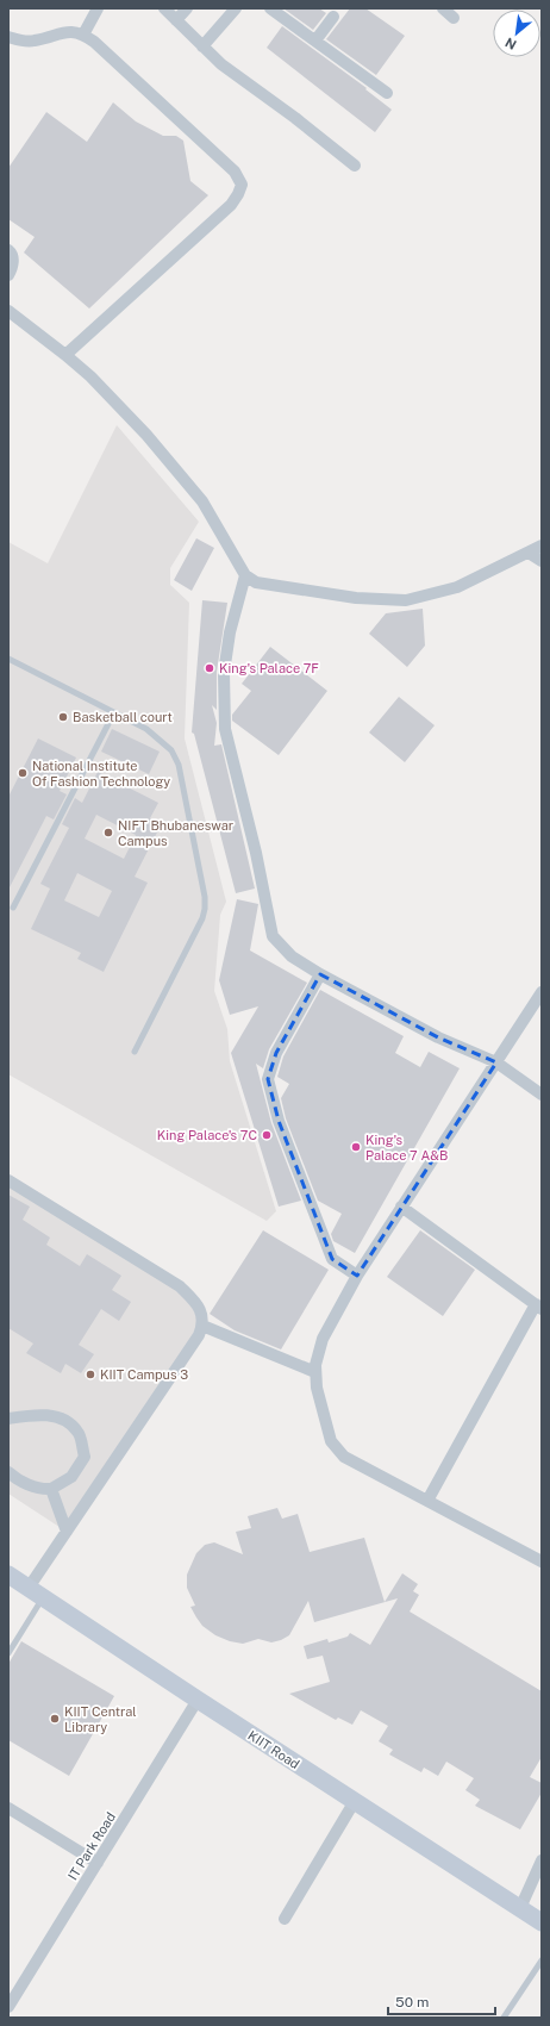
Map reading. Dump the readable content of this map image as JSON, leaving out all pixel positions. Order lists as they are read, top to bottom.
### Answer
{
  "streets": {
    "main road": ["KIIT Road"],
    "street": ["IT Park Road"]
  },
  "crossings": [
    ["KIIT Road", "IT Park Road"]
  ],
  "places": [
    "King's Palace 7F",
    "Basketball court",
    "National Institute Of Fashion Technology",
    "NIFT Bhubaneswar Campus",
    "King Palace's 7C",
    "King's Palace 7 A&B",
    "KIIT Campus 3",
    "KIIT Central Library"
  ],
  "scale_bar": "50 m",
  "north": "bottom left"
}
